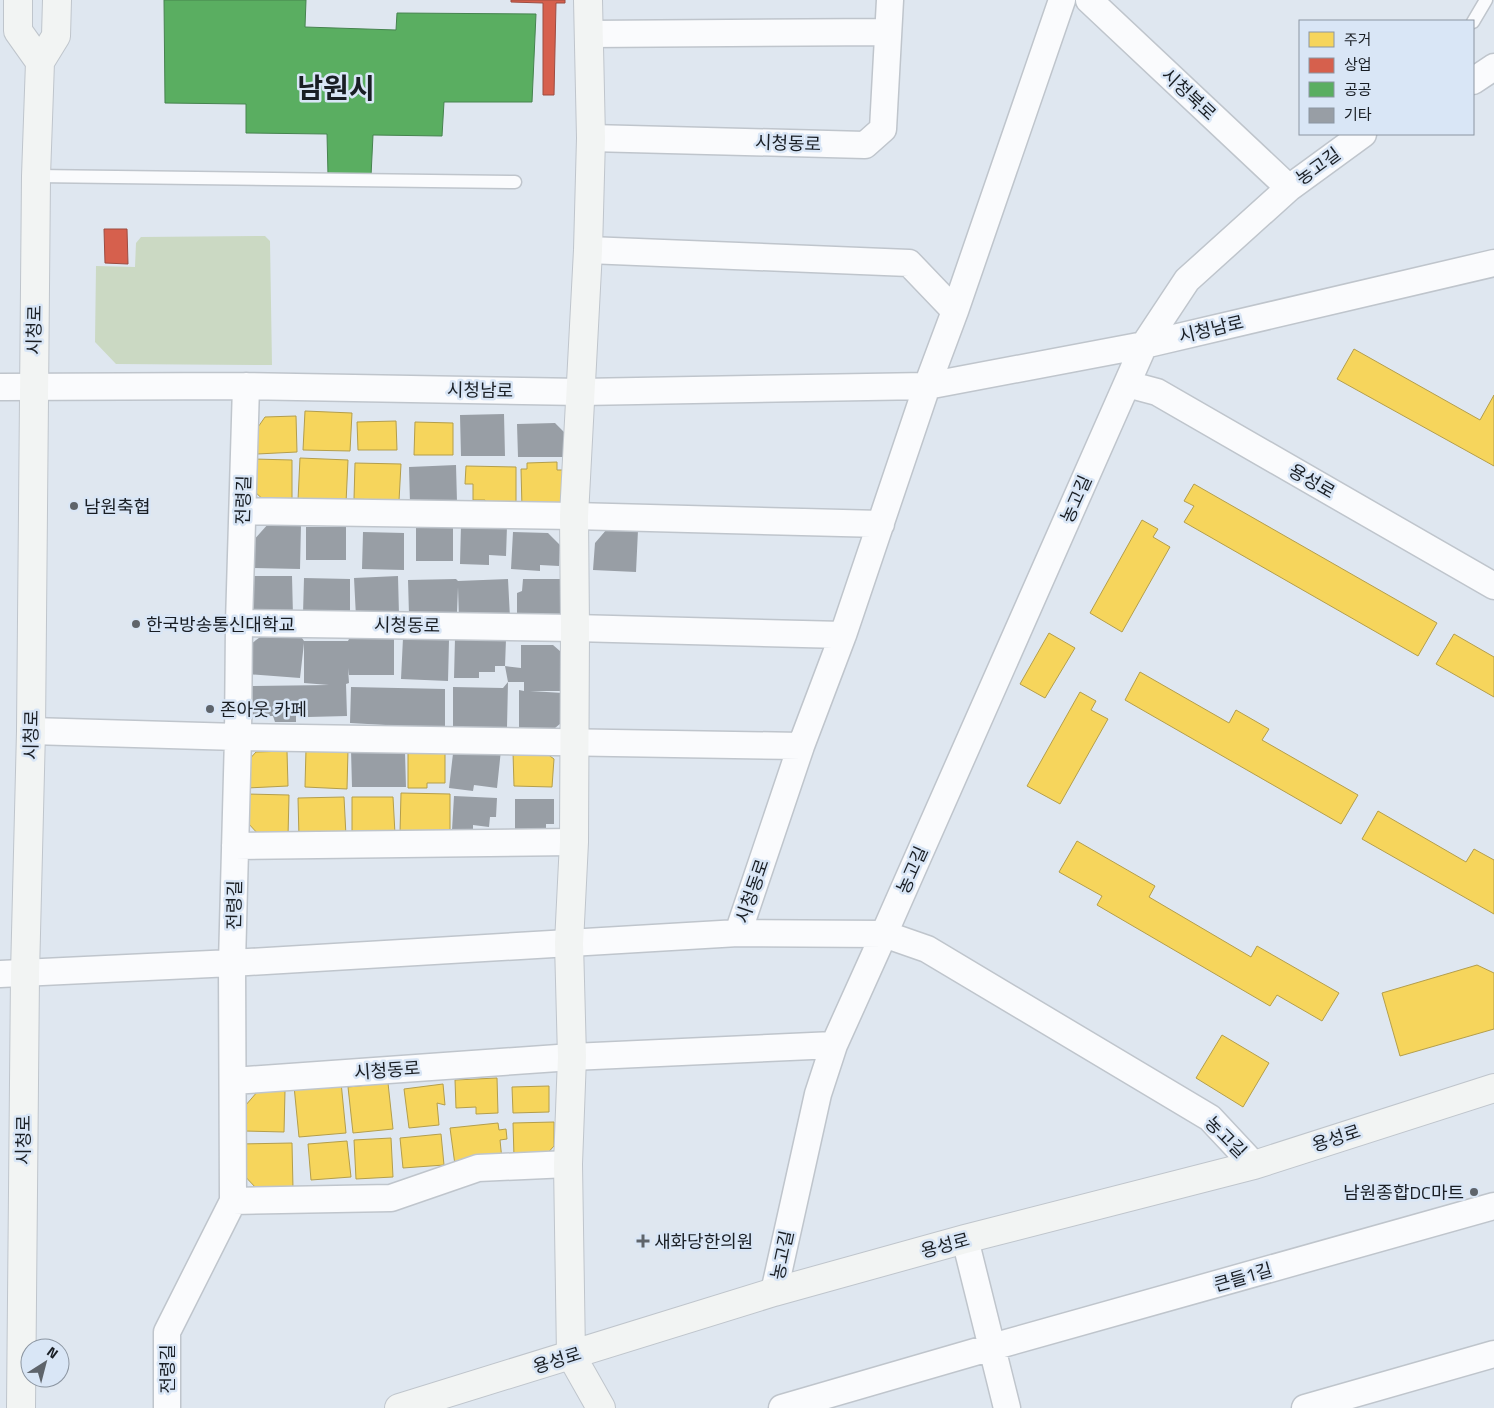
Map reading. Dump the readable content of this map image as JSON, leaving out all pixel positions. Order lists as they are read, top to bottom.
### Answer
{
  "streets": {
    "street": [
      "시청북로",
      "시청동로",
      "농고길",
      "시청남로",
      "시청로",
      "용성로",
      "전령길",
      "큰들1길"
    ]
  },
  "crossings": [
    ["시청북로", "농고길"],
    ["시청동로", "농고길"],
    ["시청동로", "시청남로"],
    ["시청동로", "시청로"],
    ["시청동로", "전령길"],
    ["농고길", "시청남로"],
    ["농고길", "용성로"],
    ["시청남로", "시청로"],
    ["시청남로", "전령길"]
  ],
  "districts": ["남원시"],
  "places": {
    "other": [
      "남원축협",
      "한국방송통신대학교",
      "존아웃 카페",
      "남원종합DC마트"
    ],
    "health": ["새화당한의원"]
  },
  "legend": [
    "주거",
    "상업",
    "공공",
    "기타"
  ],
  "north": "top right"
}
